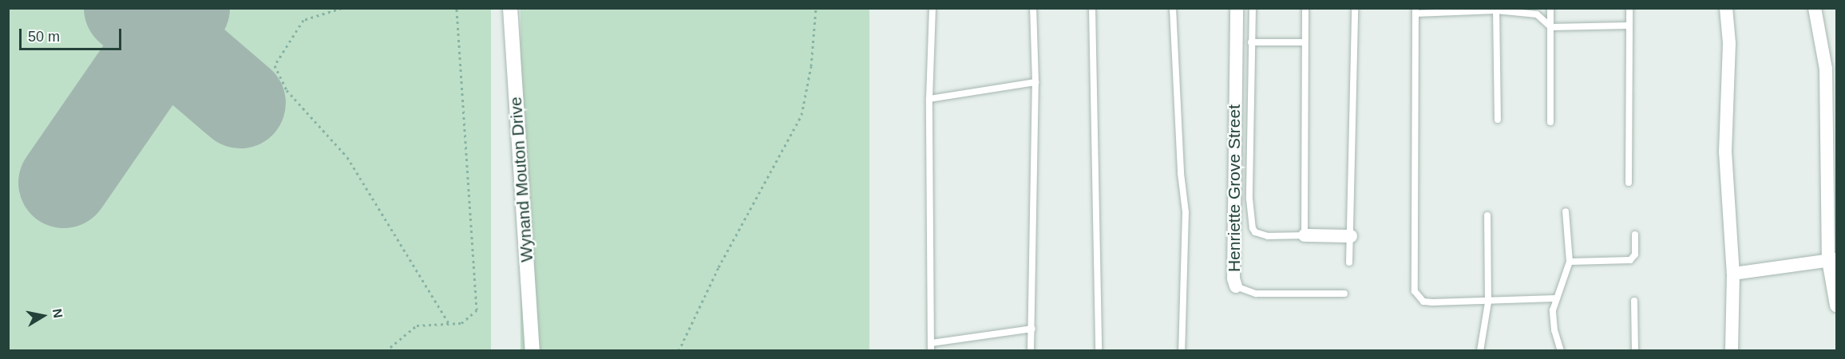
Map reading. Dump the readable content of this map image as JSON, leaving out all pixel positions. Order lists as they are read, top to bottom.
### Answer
{
  "streets": {
    "street": ["Wynand Mouton Drive", "Henriette Grove Street"]
  },
  "scale_bar": "50 m",
  "north": "right"
}
